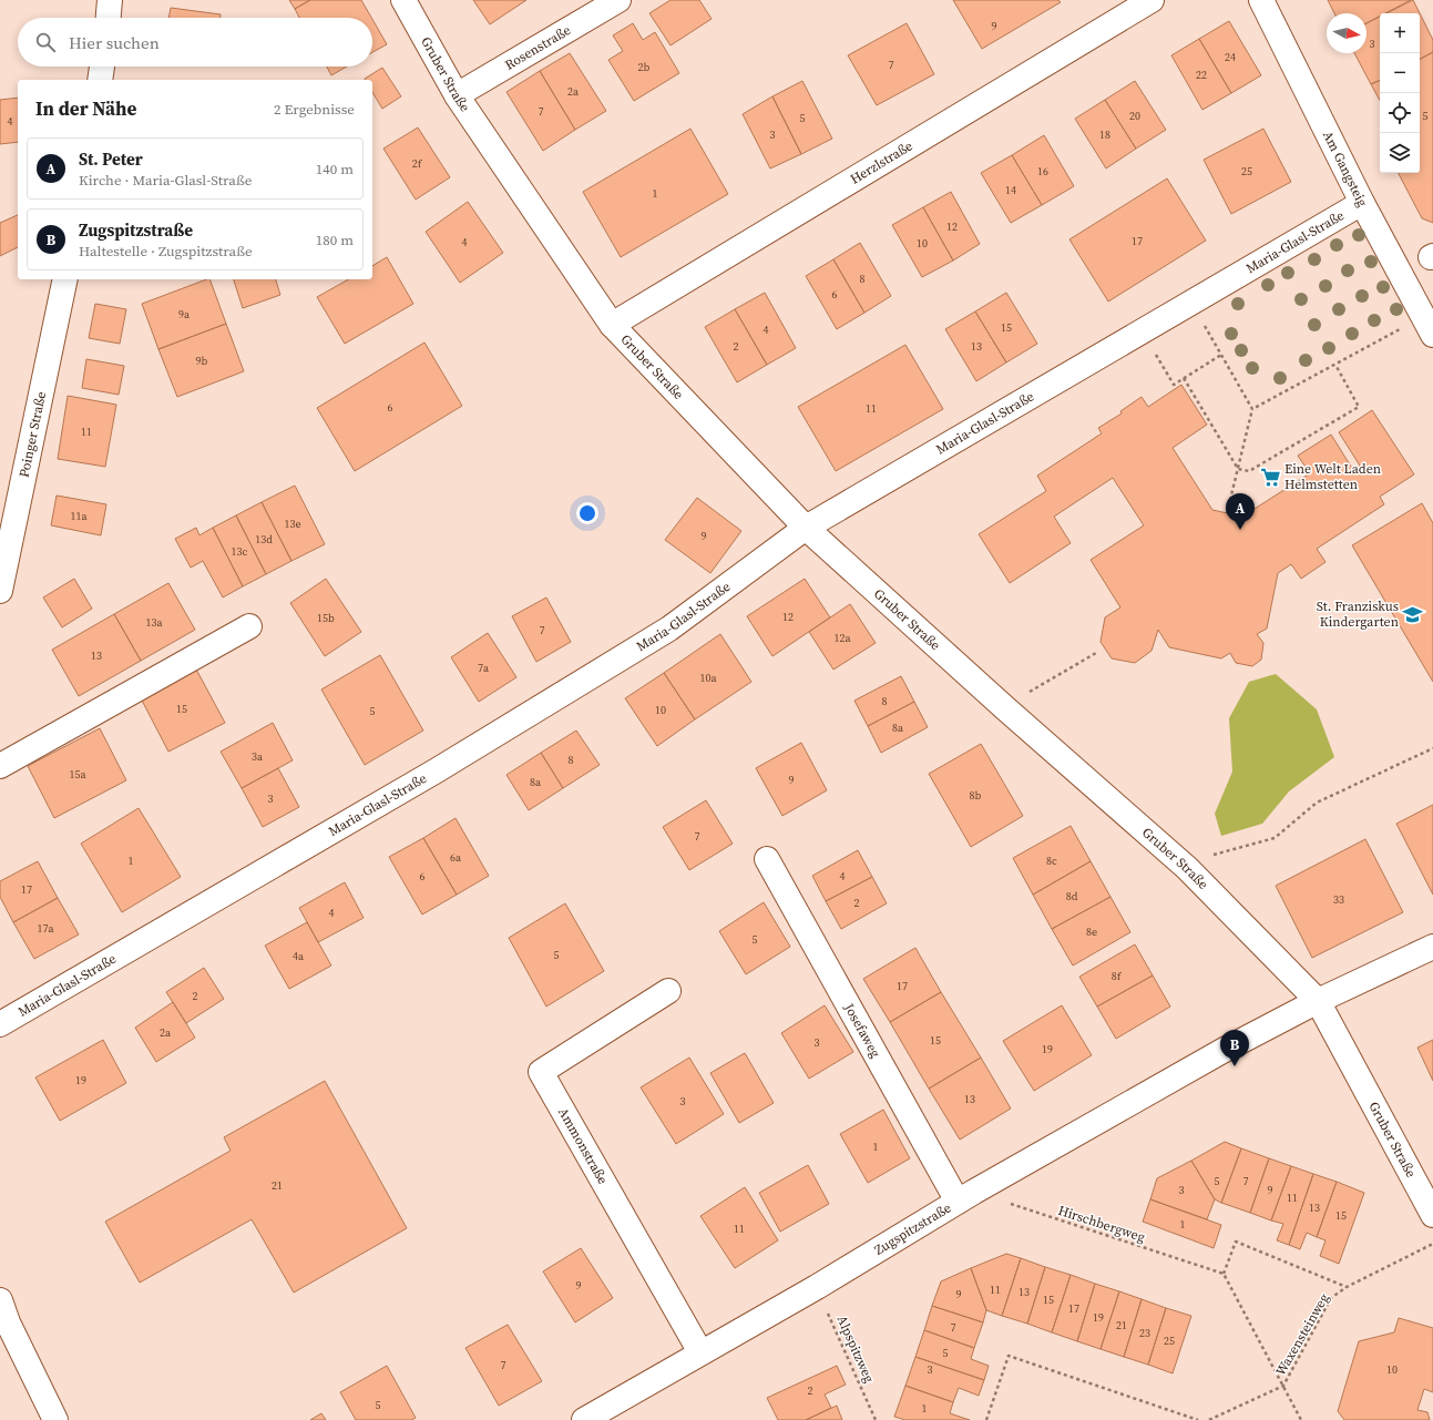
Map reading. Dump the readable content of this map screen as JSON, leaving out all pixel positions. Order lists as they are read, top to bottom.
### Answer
{
  "streets": {
    "street": [
      "Rosenstraße",
      "Gruber Straße",
      "Herzlstraße",
      "Am Gangsteig",
      "Maria-Glasl-Straße",
      "Poinger Straße",
      "Josefaweg",
      "Ammonstraße",
      "Zugspitzstraße"
    ],
    "path": ["Hirschbergweg", "Waxensteinweg", "Alpspitzweg"]
  },
  "crossings": [
    ["Rosenstraße", "Gruber Straße"],
    ["Gruber Straße", "Herzlstraße"],
    ["Gruber Straße", "Maria-Glasl-Straße"],
    ["Gruber Straße", "Zugspitzstraße"],
    ["Am Gangsteig", "Maria-Glasl-Straße"],
    ["Josefaweg", "Hirschbergweg"],
    ["Josefaweg", "Zugspitzstraße"],
    ["Ammonstraße", "Zugspitzstraße"],
    ["Hirschbergweg", "Zugspitzstraße"],
    ["Zugspitzstraße", "Alpspitzweg"]
  ],
  "places": {
    "supermarket": ["Eine Welt Laden Helmstetten"],
    "school or university": ["St. Franziskus Kindergarten"]
  },
  "house_numbers": [
    "9",
    "3",
    "24",
    "7",
    "2b",
    "22",
    "2a",
    "7",
    "20",
    "5",
    "5",
    "4",
    "3",
    "18",
    "2f",
    "16",
    "25",
    "14",
    "1",
    "12",
    "17",
    "4",
    "10",
    "8",
    "6",
    "9a",
    "15",
    "4",
    "2",
    "13",
    "9b",
    "6",
    "11",
    "11",
    "11a",
    "13e",
    "9",
    "13d",
    "13c",
    "12",
    "15b",
    "13a",
    "7",
    "12a",
    "13",
    "7a",
    "10a",
    "8",
    "15",
    "10",
    "5",
    "8a",
    "3a",
    "8",
    "15a",
    "9",
    "8a",
    "8b",
    "3",
    "7",
    "6a",
    "1",
    "8c",
    "6",
    "4",
    "17",
    "8d",
    "33",
    "2",
    "4",
    "17a",
    "8e",
    "5",
    "5",
    "4a",
    "8f",
    "17",
    "2",
    "2a",
    "15",
    "3",
    "19",
    "19",
    "13",
    "3",
    "1",
    "5",
    "7",
    "21",
    "3",
    "9",
    "11",
    "13",
    "15",
    "1",
    "11",
    "9",
    "11",
    "13",
    "9",
    "15",
    "17",
    "19",
    "21",
    "7",
    "23",
    "25",
    "5",
    "7",
    "3",
    "10",
    "2",
    "5",
    "1"
  ],
  "north": "right",
  "page": {
    "map_buttons": ["+", "−"],
    "search": "Hier suchen",
    "heading": ["In der Nähe", "2 Ergebnisse"],
    "list": [
      {
        "mark": "A",
        "name": "St. Peter",
        "note": "Kirche · Maria-Glasl-Straße",
        "value": "140 m"
      },
      {
        "mark": "B",
        "name": "Zugspitzstraße",
        "note": "Haltestelle · Zugspitzstraße",
        "value": "180 m"
      }
    ],
    "pins": ["A", "B"]
  }
}
